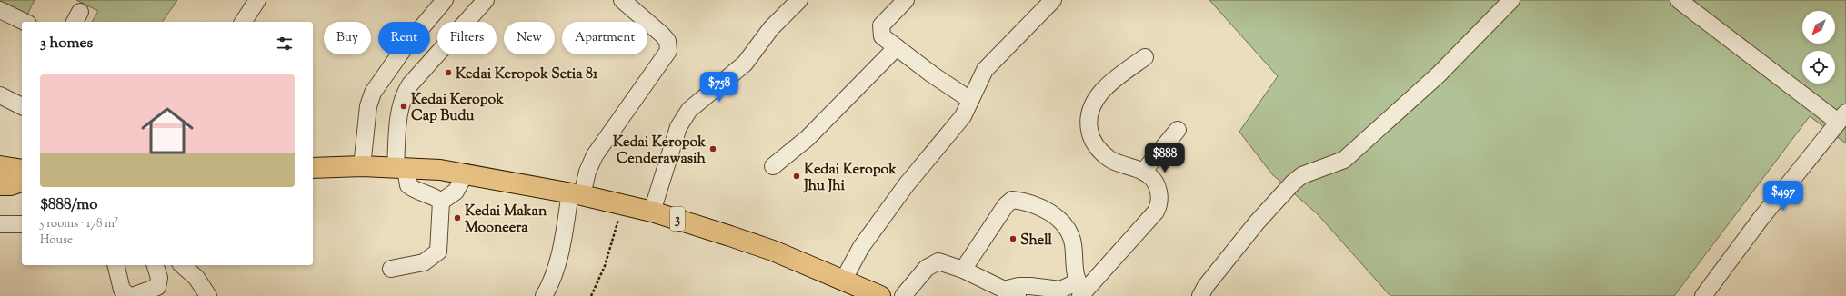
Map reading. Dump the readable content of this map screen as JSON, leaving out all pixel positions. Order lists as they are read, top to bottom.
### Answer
{
  "streets": {
    "highway": ["3"]
  },
  "places": [
    "Kedai Keropok Setia 81",
    "Kedai Keropok Cap Budu",
    "Kedai Keropok Cenderawasih",
    "Kedai Keropok Jhu Jhi",
    "Kedai Makan Mooneera",
    "Shell"
  ],
  "north": "bottom left",
  "page": {
    "chip": [
      "Buy",
      "Rent",
      "Filters",
      "New",
      "Apartment"
    ],
    "heading": "3 homes",
    "list": [
      {
        "name": "$888/mo",
        "note": "5 rooms · 178 m² · House"
      }
    ],
    "price": ["$758", "$888", "$497"]
  }
}
